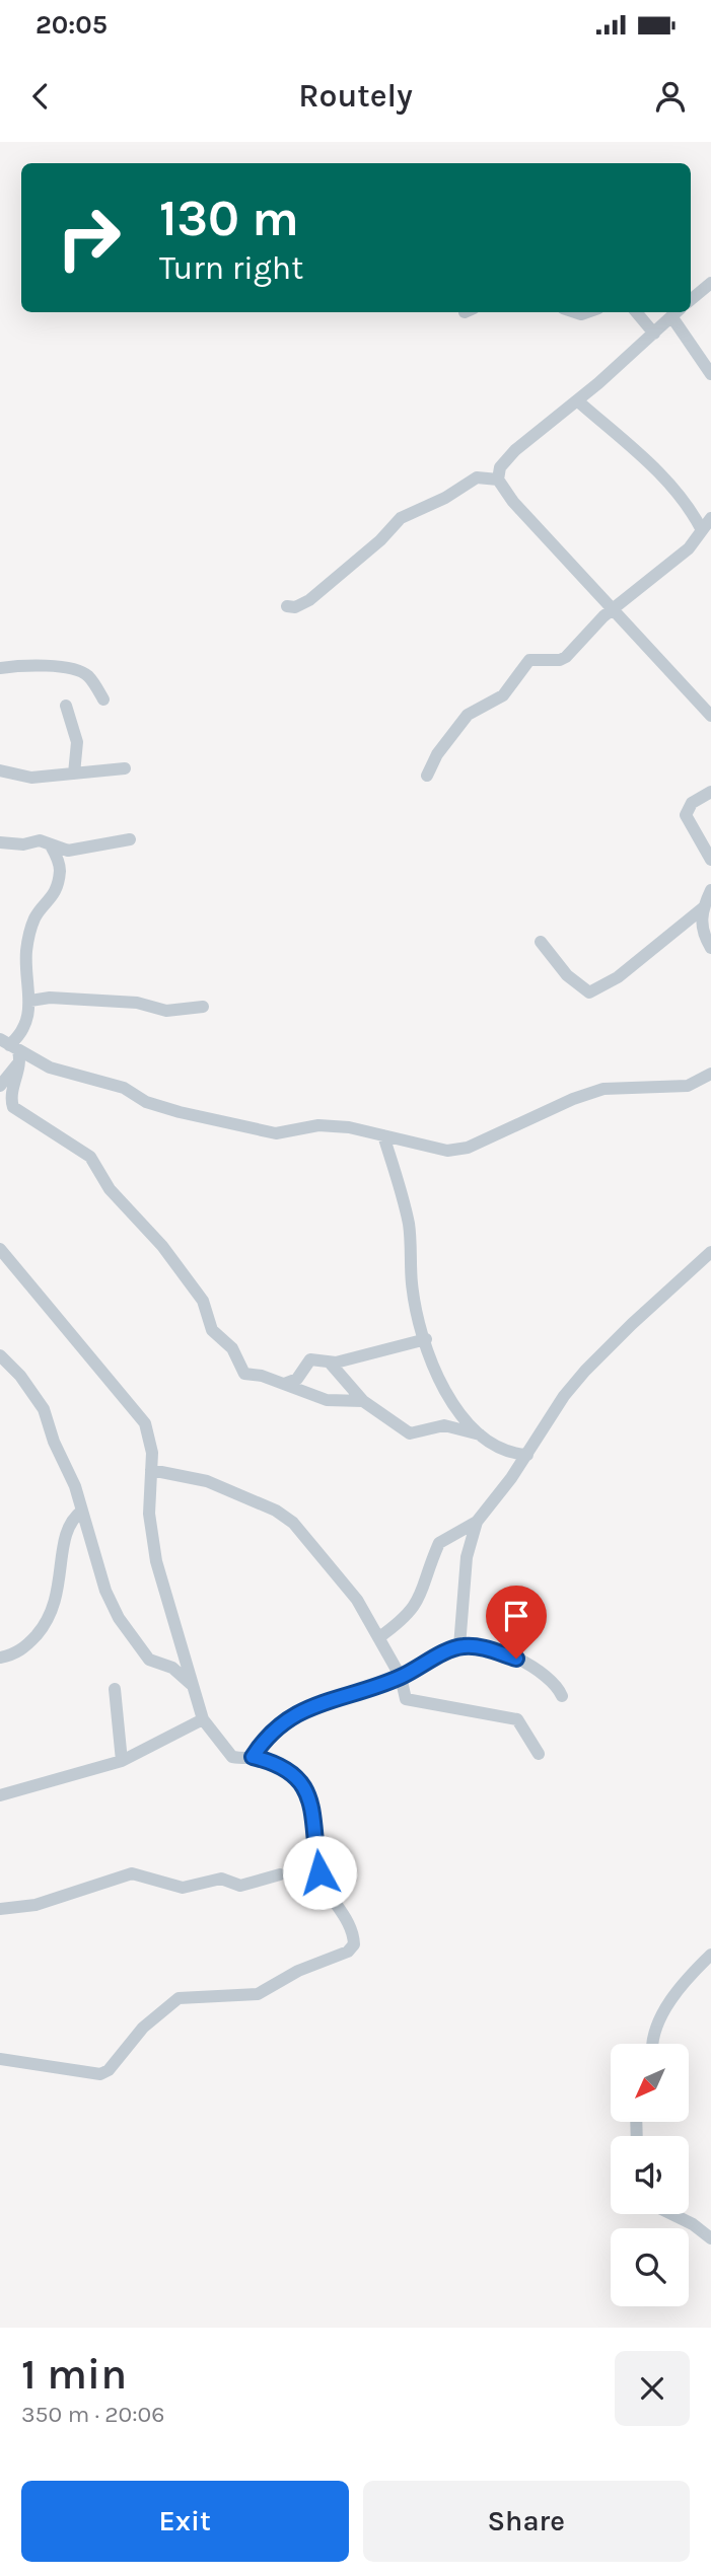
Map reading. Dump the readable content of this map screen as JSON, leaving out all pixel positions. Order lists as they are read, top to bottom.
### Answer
{
  "north": "bottom left",
  "page": {
    "status": "20:05",
    "header": "Routely",
    "turn": ["130 m", "Turn right"],
    "heading": ["1 min", "350 m · 20:06"],
    "buttons": ["Exit", "Share"]
  }
}
